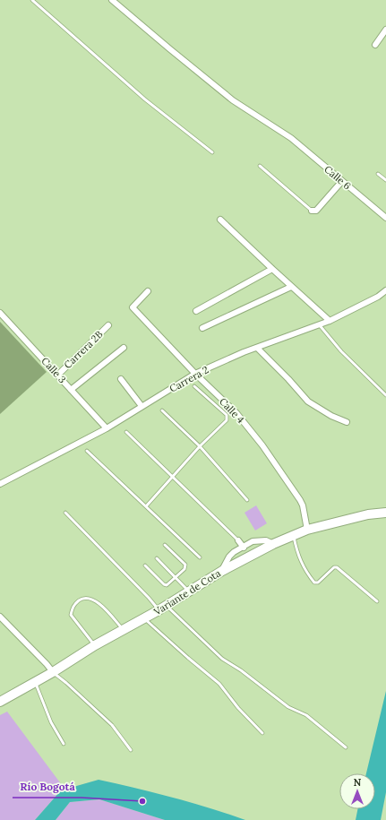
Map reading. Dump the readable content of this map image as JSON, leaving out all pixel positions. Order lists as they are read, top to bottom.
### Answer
{
  "streets": {
    "main road": ["Variante de Cota"],
    "street": [
      "Calle 6",
      "Carrera 2B",
      "Calle 3",
      "Carrera 2",
      "Calle 4"
    ]
  },
  "crossings": [
    ["Carrera 2B", "Calle 3"],
    ["Calle 3", "Carrera 2"],
    ["Carrera 2", "Calle 4"],
    ["Calle 4", "Variante de Cota"]
  ],
  "places": ["Río Bogotá"],
  "north": "top"
}
